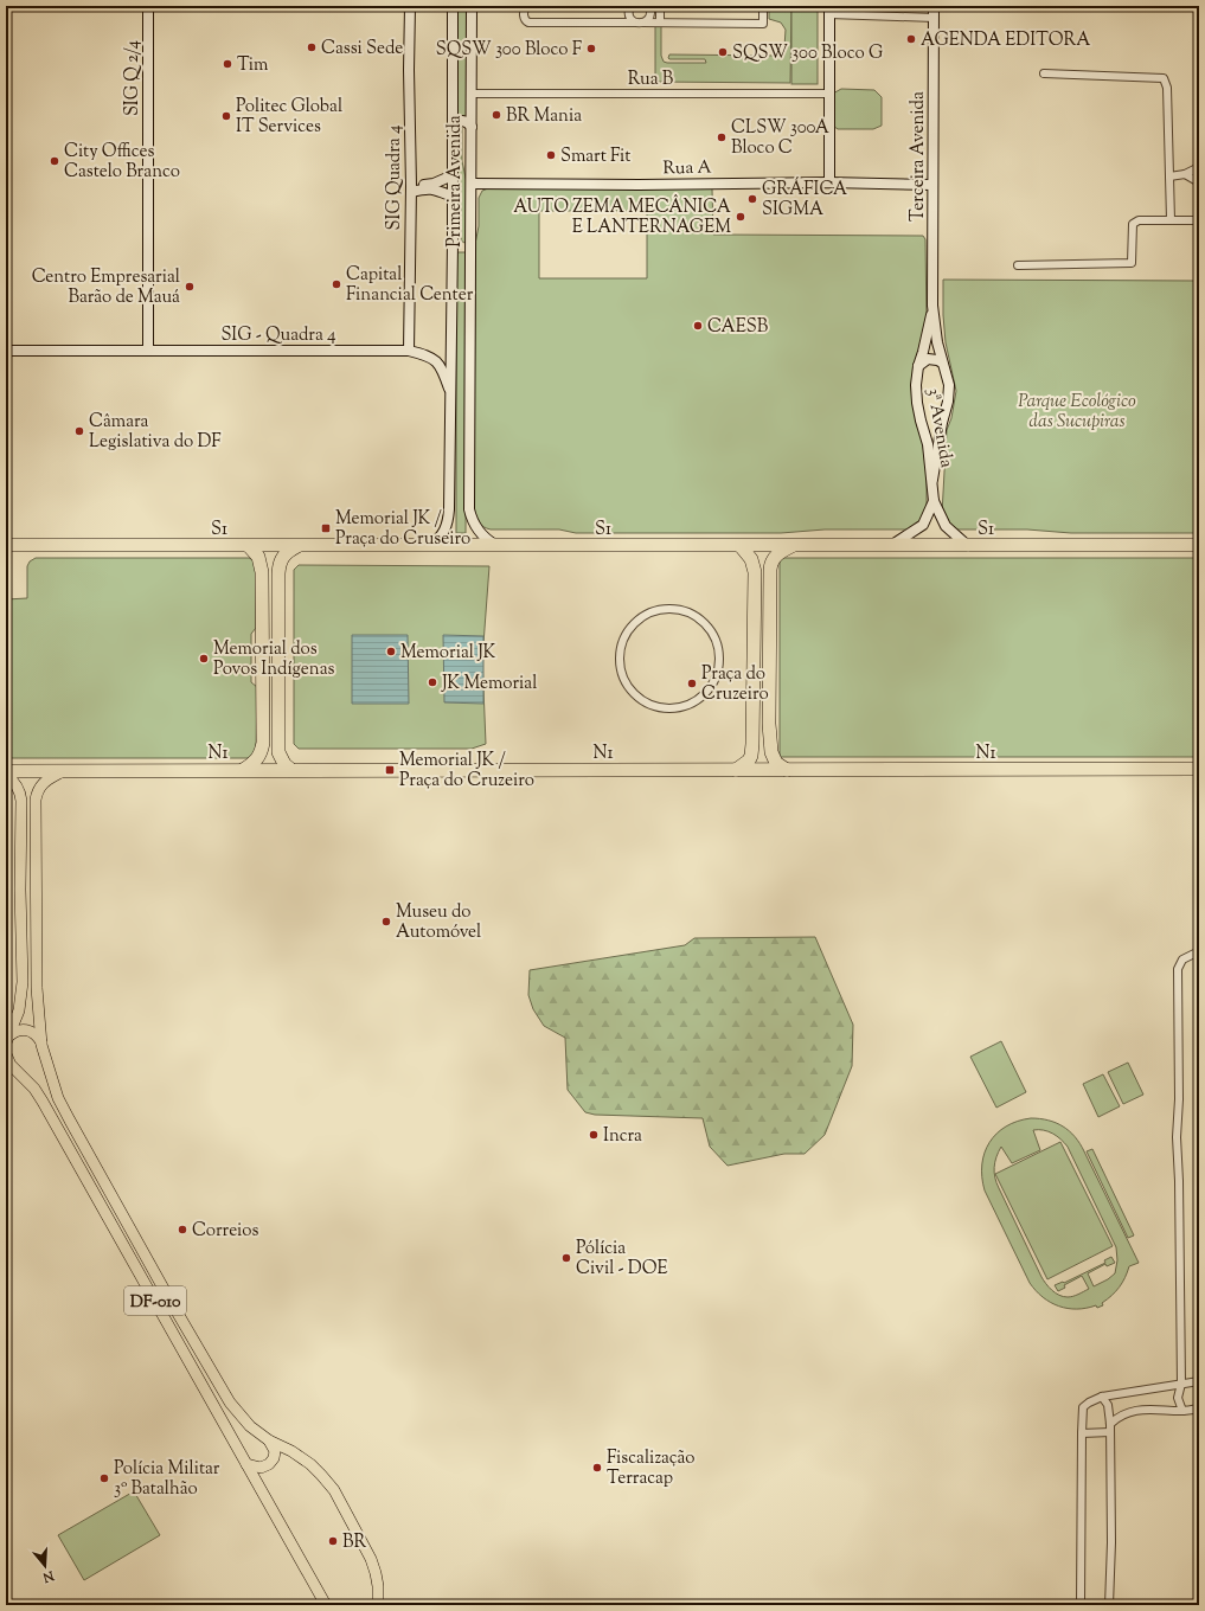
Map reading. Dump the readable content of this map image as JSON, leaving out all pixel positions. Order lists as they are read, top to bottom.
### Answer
{
  "streets": {
    "highway": ["S1", "N1"],
    "main road": ["DF-010"],
    "street": [
      "SIG Q 2/4",
      "Rua B",
      "Terceira Avenida",
      "Rua A",
      "SIG Quadra 4",
      "Primeira Avenida",
      "SIG - Quadra 4",
      "3ª Avenida"
    ]
  },
  "crossings": [
    ["SIG Q 2/4", "SIG - Quadra 4"],
    ["Rua B", "Primeira Avenida"],
    ["Terceira Avenida", "Rua A"],
    ["Terceira Avenida", "3ª Avenida"],
    ["Rua A", "Primeira Avenida"],
    ["SIG Quadra 4", "SIG - Quadra 4"],
    ["Primeira Avenida", "SIG - Quadra 4"],
    ["Primeira Avenida", "S1"],
    ["N1", "DF-010"]
  ],
  "parks": ["Parque Ecológico das Sucupiras"],
  "places": {
    "other": [
      "AGENDA EDITORA",
      "Cassi Sede",
      "SQSW 300 Bloco F",
      "SQSW 300 Bloco G",
      "Tim",
      "BR Mania",
      "Politec Global IT Services",
      "CLSW 300A Bloco C",
      "Smart Fit",
      "City Offices Castelo Branco",
      "GRÁFICA SIGMA",
      "AUTO ZEMA MECÂNICA E LANTERNAGEM",
      "Capital Financial Center",
      "Centro Empresarial Barão de Mauá",
      "CAESB",
      "Câmara Legislativa do DF",
      "Memorial JK",
      "Memorial dos Povos Indígenas",
      "JK Memorial",
      "Praça do Cruzeiro",
      "Museu do Automóvel",
      "Incra",
      "Correios",
      "Pólícia Civil - DOE",
      "Fiscalização Terracap",
      "Polícia Militar 3º Batalhão",
      "BR"
    ],
    "transit": ["Memorial JK / Praça do Cruseiro", "Memorial JK / Praça do Cruzeiro"]
  },
  "north": "bottom"
}
